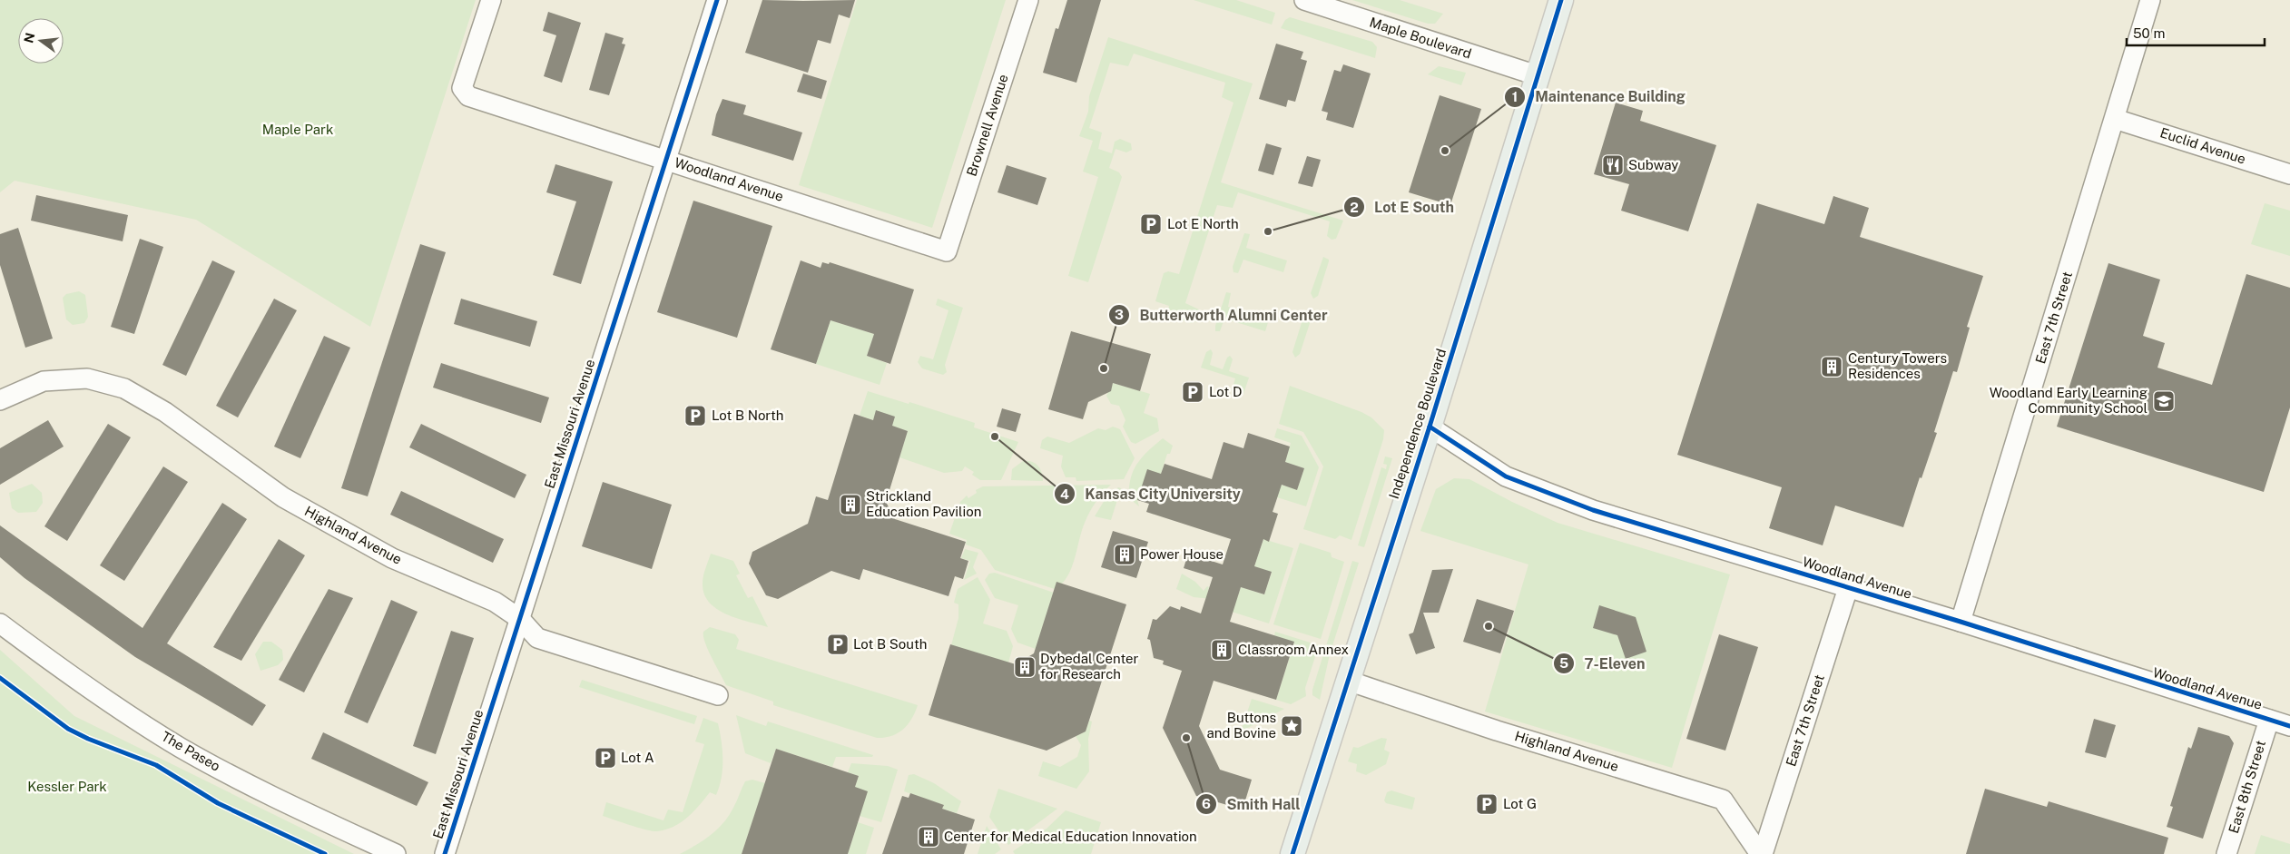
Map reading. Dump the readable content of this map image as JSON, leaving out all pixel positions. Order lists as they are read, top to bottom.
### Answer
{
  "streets": {
    "main road": ["Independence Boulevard"],
    "street": [
      "Maple Boulevard",
      "Brownell Avenue",
      "Euclid Avenue",
      "Woodland Avenue",
      "East 7th Street",
      "East Missouri Avenue",
      "Highland Avenue",
      "The Paseo",
      "East 8th Street"
    ]
  },
  "crossings": [
    ["Maple Boulevard", "Independence Boulevard"],
    ["Brownell Avenue", "Woodland Avenue"],
    ["Euclid Avenue", "East 7th Street"],
    ["Woodland Avenue", "East 7th Street"],
    ["Woodland Avenue", "East Missouri Avenue"],
    ["Woodland Avenue", "Independence Boulevard"],
    ["Woodland Avenue", "East 8th Street"],
    ["East 7th Street", "Highland Avenue"],
    ["East Missouri Avenue", "Highland Avenue"],
    ["Independence Boulevard", "Highland Avenue"]
  ],
  "parks": ["Maple Park", "Kessler Park"],
  "places": {
    "other": [
      "Maintenance Building",
      "Lot E South",
      "Butterworth Alumni Center",
      "Kansas City University",
      "7-Eleven",
      "Smith Hall"
    ],
    "restaurant": ["Subway"],
    "parking": [
      "Lot E North",
      "Lot D",
      "Lot B North",
      "Lot B South",
      "Lot A",
      "Lot G"
    ],
    "building": [
      "Century Towers Residences",
      "Strickland Education Pavilion",
      "Power House",
      "Classroom Annex",
      "Dybedal Center for Research",
      "Center for Medical Education Innovation"
    ],
    "school or university": ["Woodland Early Learning Community School"],
    "place": ["Buttons and Bovine"]
  },
  "scale_bar": "50 m",
  "north": "left"
}
